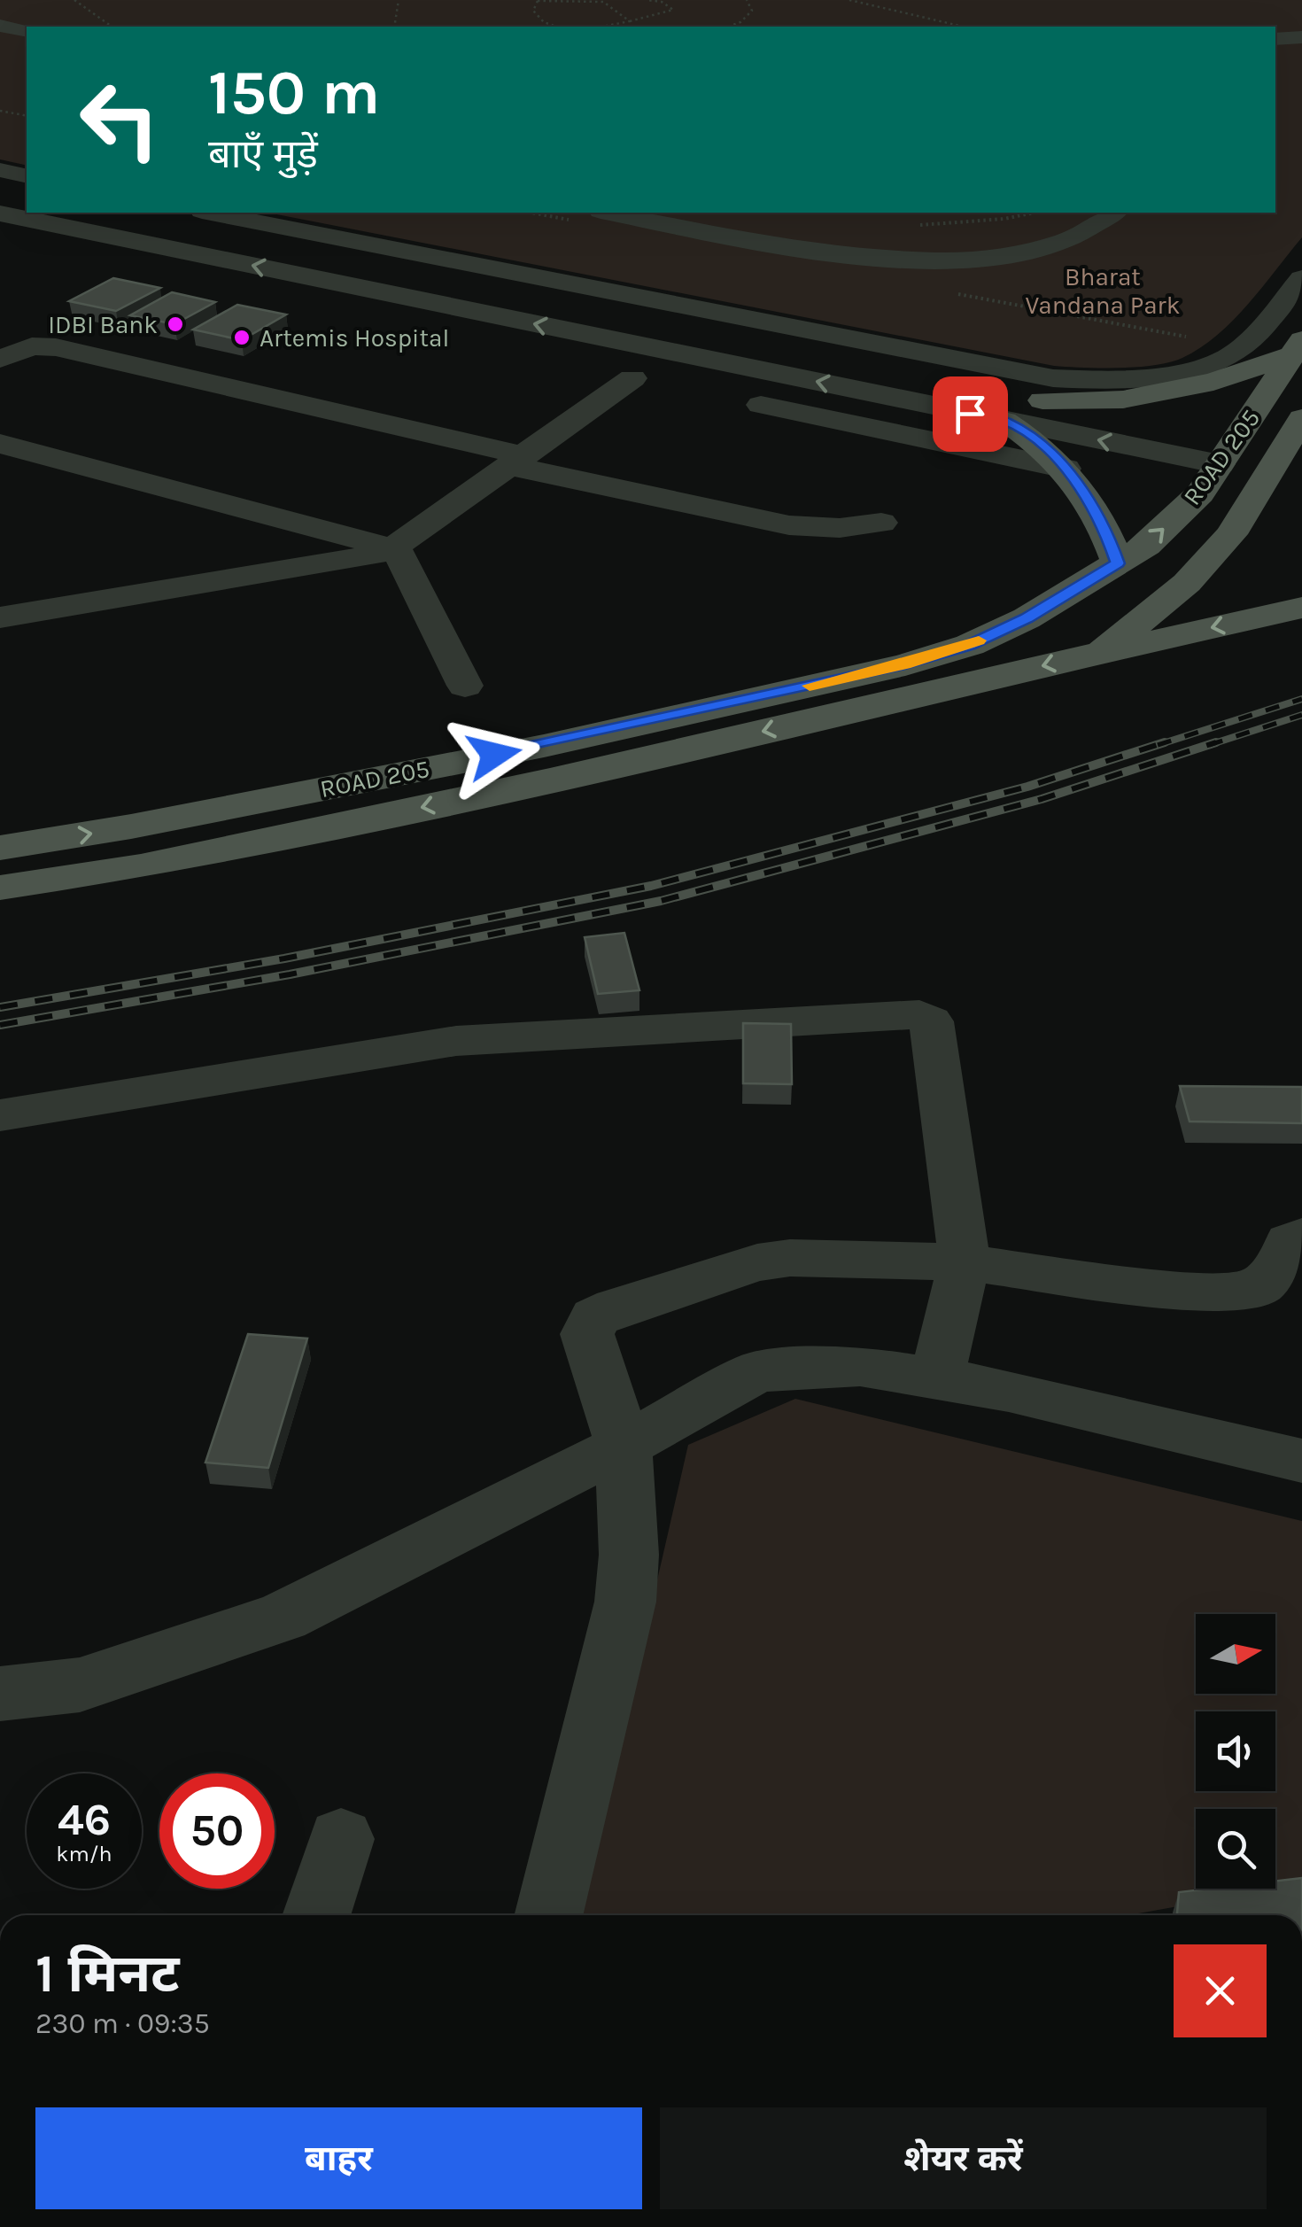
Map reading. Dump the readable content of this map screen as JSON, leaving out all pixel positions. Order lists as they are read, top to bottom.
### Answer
{
  "streets": {
    "main road": ["ROAD 205"]
  },
  "parks": ["Bharat Vandana Park"],
  "places": ["IDBI Bank", "Artemis Hospital"],
  "north": "right",
  "page": {
    "turn": ["150 m", "बाएँ मुड़ें"],
    "speed": "46 km/h",
    "limit": "50",
    "heading": ["1 मिनट", "230 m · 09:35"],
    "buttons": ["बाहर", "शेयर करें"]
  }
}
